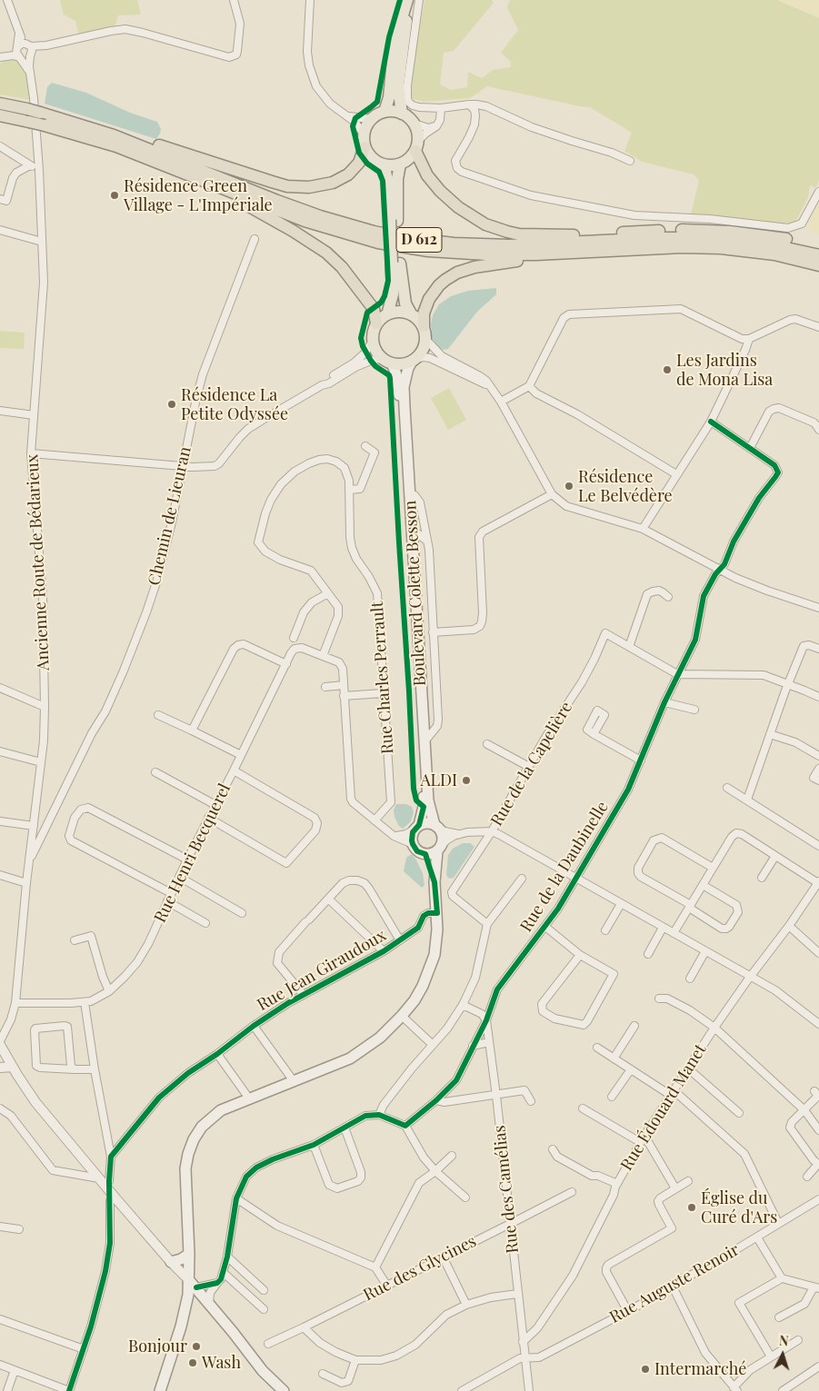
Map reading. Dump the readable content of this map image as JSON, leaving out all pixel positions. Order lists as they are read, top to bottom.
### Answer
{
  "streets": {
    "highway": ["D 612"],
    "main road": ["Boulevard Colette Besson"],
    "street": [
      "Chemin de Lieuran",
      "Ancienne Route de Bédarieux",
      "Rue Charles Perrault",
      "Rue de la Capelière",
      "Rue Henri Becquerel",
      "Rue de la Daubinelle",
      "Rue Jean Giraudoux",
      "Rue Édouard Manet",
      "Rue des Camélias",
      "Rue des Glycines",
      "Rue Auguste Renoir"
    ]
  },
  "crossings": [
    ["Chemin de Lieuran", "Ancienne Route de Bédarieux"],
    ["Ancienne Route de Bédarieux", "Rue Henri Becquerel"],
    ["Rue Charles Perrault", "Rue Henri Becquerel"],
    ["Rue de la Daubinelle", "Rue des Camélias"],
    ["Rue Édouard Manet", "Rue des Camélias"],
    ["Rue des Camélias", "Rue des Glycines"],
    ["Rue des Camélias", "Rue Auguste Renoir"]
  ],
  "places": [
    "Résidence Green Village - L'Impériale",
    "Les Jardins de Mona Lisa",
    "Résidence La Petite Odyssée",
    "Résidence Le Belvédère",
    "ALDI",
    "Église du Curé d'Ars",
    "Bonjour",
    "Wash",
    "Intermarché"
  ],
  "north": "top"
}
